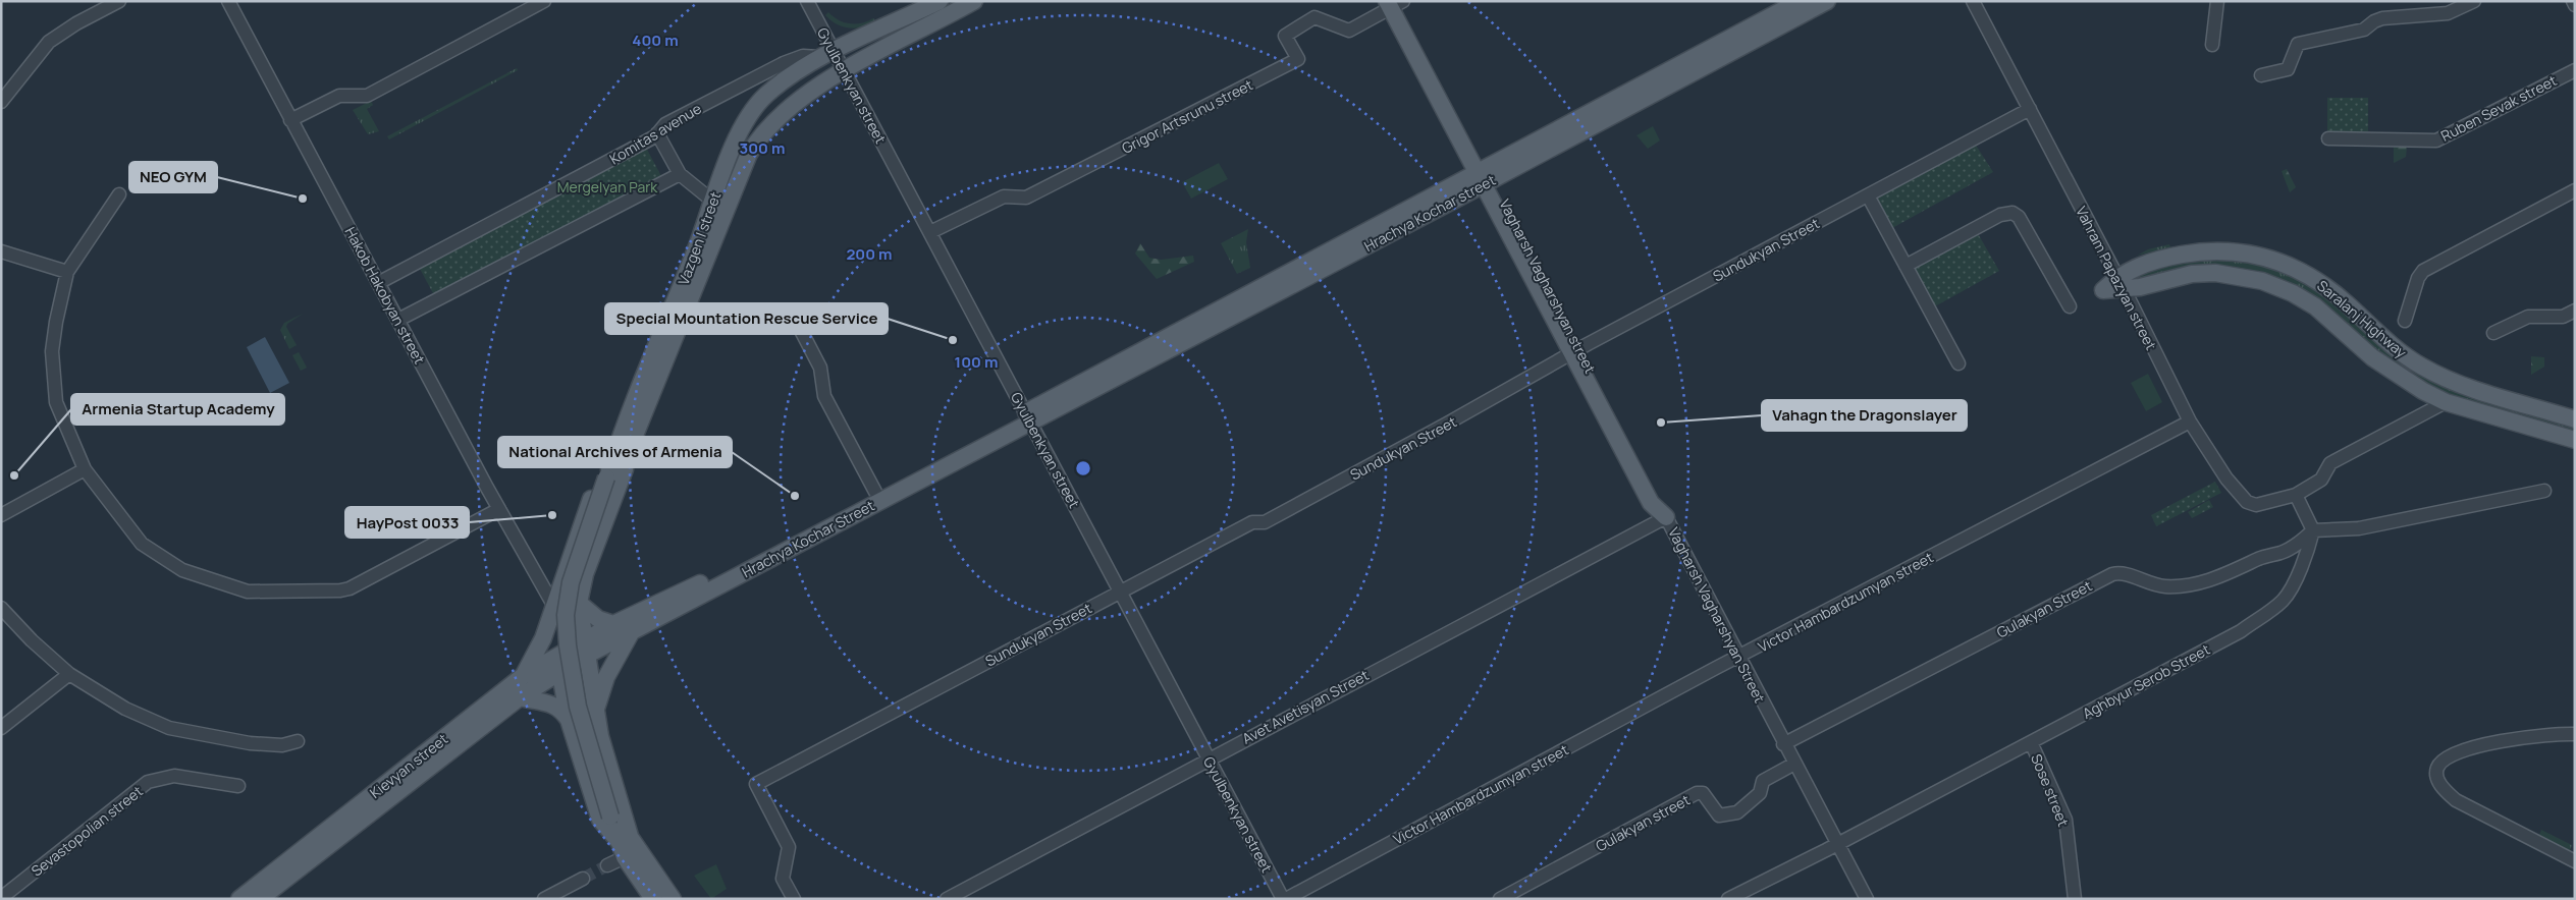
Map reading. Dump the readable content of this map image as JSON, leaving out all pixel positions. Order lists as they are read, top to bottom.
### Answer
{
  "streets": {
    "main road": [
      "Komitas avenue",
      "Hrachya Kochar street",
      "Vazgen I street",
      "Saralanj Highway",
      "Hrachya Kochar Street",
      "Vagharsh Vagharshyan Street",
      "Kievyan street"
    ],
    "street": [
      "Gyulbenkyan street",
      "Ruben Sevak street",
      "Grigor Artsrunu street",
      "Sundukyan Street",
      "Vahram Papazyan street",
      "Hakob Hakobyan street",
      "Victor Hambardzumyan street",
      "Gulakyan Street",
      "Aghbyur Serob Street",
      "Avet Avetisyan Street",
      "Sose street",
      "Gulakyan street",
      "Sevastopolian street"
    ]
  },
  "crossings": [
    ["Gyulbenkyan street", "Grigor Artsrunu street"],
    ["Gyulbenkyan street", "Komitas avenue"],
    ["Gyulbenkyan street", "Hrachya Kochar street"],
    ["Gyulbenkyan street", "Vazgen I street"],
    ["Gyulbenkyan street", "Sundukyan Street"],
    ["Gyulbenkyan street", "Hrachya Kochar Street"],
    ["Gyulbenkyan street", "Victor Hambardzumyan street"],
    ["Gyulbenkyan street", "Avet Avetisyan Street"],
    ["Komitas avenue", "Vazgen I street"],
    ["Komitas avenue", "Hakob Hakobyan street"],
    ["Hrachya Kochar street", "Hrachya Kochar Street"],
    ["Hrachya Kochar street", "Vagharsh Vagharshyan Street"],
    ["Vazgen I street", "Hrachya Kochar Street"],
    ["Vazgen I street", "Kievyan street"],
    ["Sundukyan Street", "Vahram Papazyan street"],
    ["Sundukyan Street", "Vagharsh Vagharshyan Street"],
    ["Vahram Papazyan street", "Saralanj Highway"],
    ["Vahram Papazyan street", "Victor Hambardzumyan street"],
    ["Hrachya Kochar Street", "Kievyan street"],
    ["Victor Hambardzumyan street", "Vagharsh Vagharshyan Street"],
    ["Gulakyan Street", "Vagharsh Vagharshyan Street"],
    ["Gulakyan Street", "Aghbyur Serob Street"],
    ["Vagharsh Vagharshyan Street", "Aghbyur Serob Street"],
    ["Vagharsh Vagharshyan Street", "Avet Avetisyan Street"],
    ["Vagharsh Vagharshyan Street", "Gulakyan street"],
    ["Aghbyur Serob Street", "Sose street"]
  ],
  "parks": ["Mergelyan Park"],
  "places": [
    "NEO GYM",
    "Special Mountation Rescue Service",
    "Vahagn the Dragonslayer",
    "Armenia Startup Academy",
    "National Archives of Armenia",
    "HayPost 0033"
  ],
  "rings": [
    "400 m",
    "300 m",
    "200 m",
    "100 m"
  ]
}
